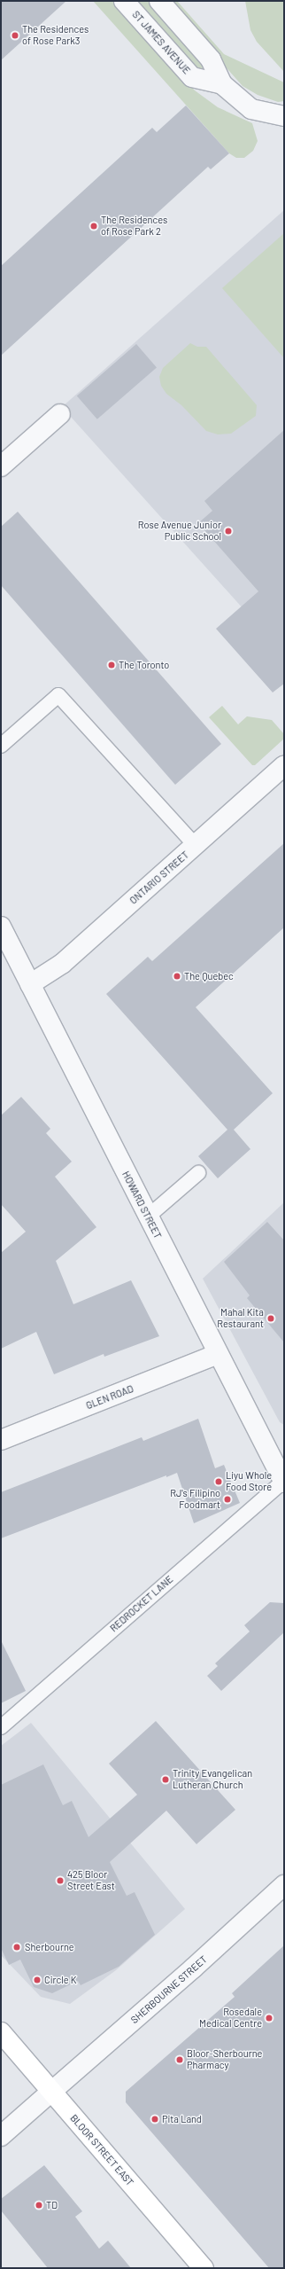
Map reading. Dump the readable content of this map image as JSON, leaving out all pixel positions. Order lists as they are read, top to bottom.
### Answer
{
  "streets": {
    "main road": ["BLOOR STREET EAST"],
    "street": [
      "ST JAMES AVENUE",
      "ONTARIO STREET",
      "HOWARD STREET",
      "GLEN ROAD",
      "SHERBOURNE STREET"
    ],
    "lane": ["REDROCKET LANE"]
  },
  "crossings": [
    ["ONTARIO STREET", "HOWARD STREET"],
    ["HOWARD STREET", "GLEN ROAD"],
    ["HOWARD STREET", "REDROCKET LANE"],
    ["SHERBOURNE STREET", "BLOOR STREET EAST"]
  ],
  "places": [
    "The Residences of Rose Park3",
    "The Residences of Rose Park 2",
    "Rose Avenue Junior Public School",
    "The Toronto",
    "The Quebec",
    "Mahal Kita Restaurant",
    "Liyu Whole Food Store",
    "RJ's Filipino Foodmart",
    "Trinity Evangelican Lutheran Church",
    "425 Bloor Street East",
    "Sherbourne",
    "Circle K",
    "Rosedale Medical Centre",
    "Bloor-Sherbourne Pharmacy",
    "Pita Land",
    "TD"
  ]
}
